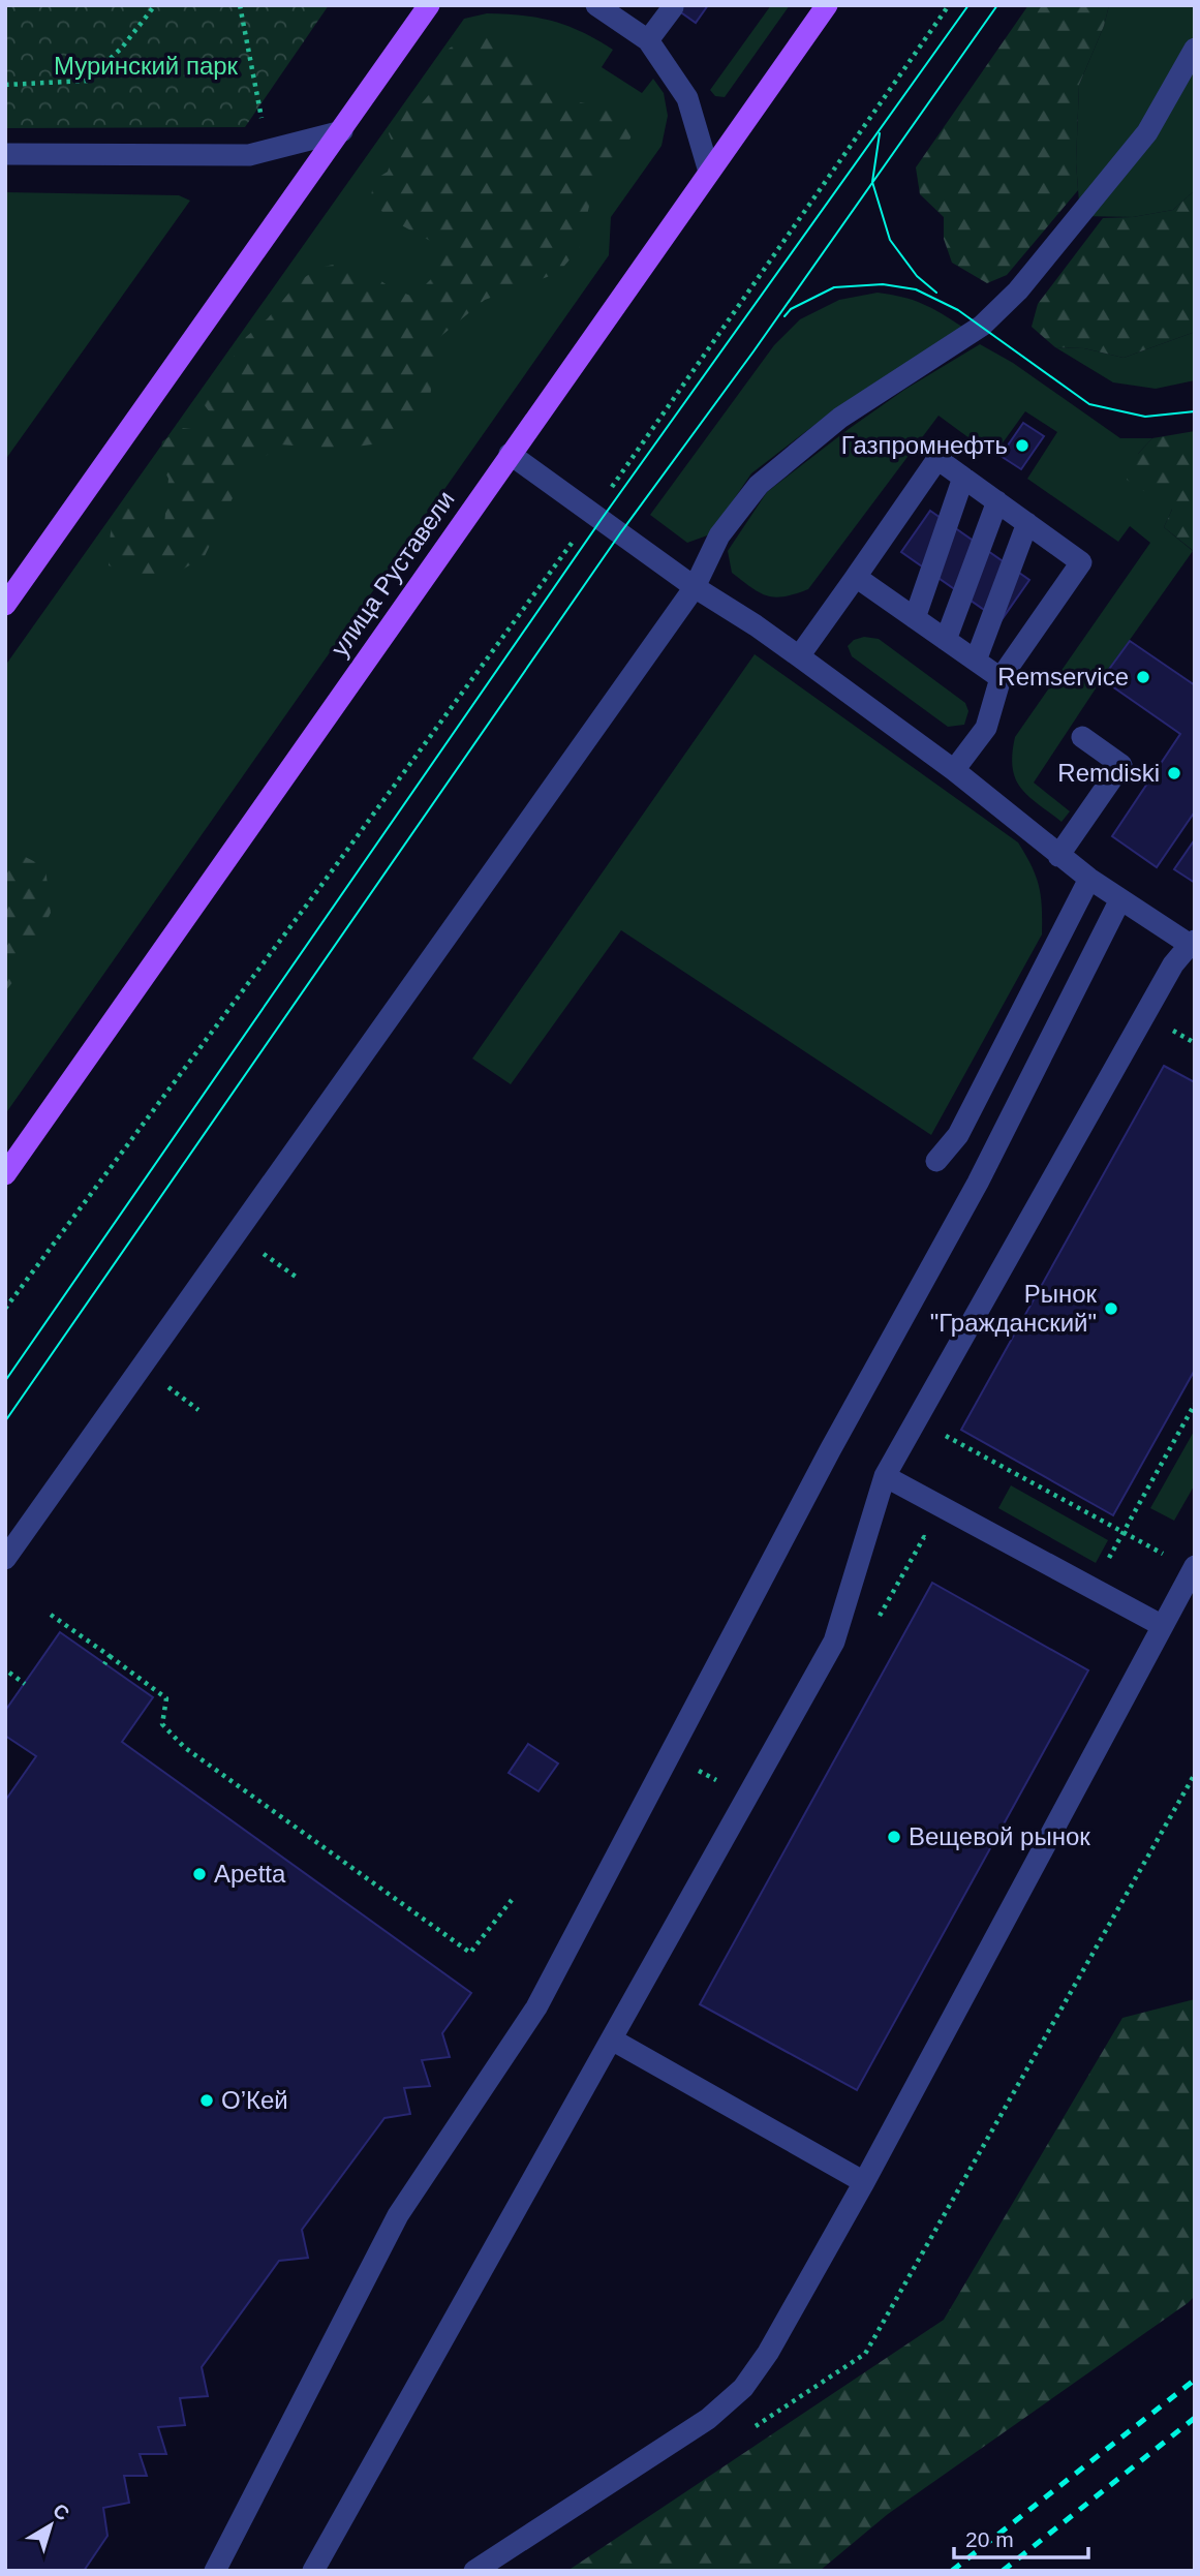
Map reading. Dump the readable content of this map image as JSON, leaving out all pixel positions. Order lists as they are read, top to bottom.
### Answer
{
  "streets": {
    "main road": ["улица Руставели"]
  },
  "parks": ["Муринский парк"],
  "places": [
    "Газпромнефть",
    "Remservice",
    "Remdiski",
    "Рынок \"Гражданский\"",
    "Вещевой рынок",
    "Apetta",
    "О’Кей"
  ],
  "scale_bar": "20 m",
  "north": "top right"
}
